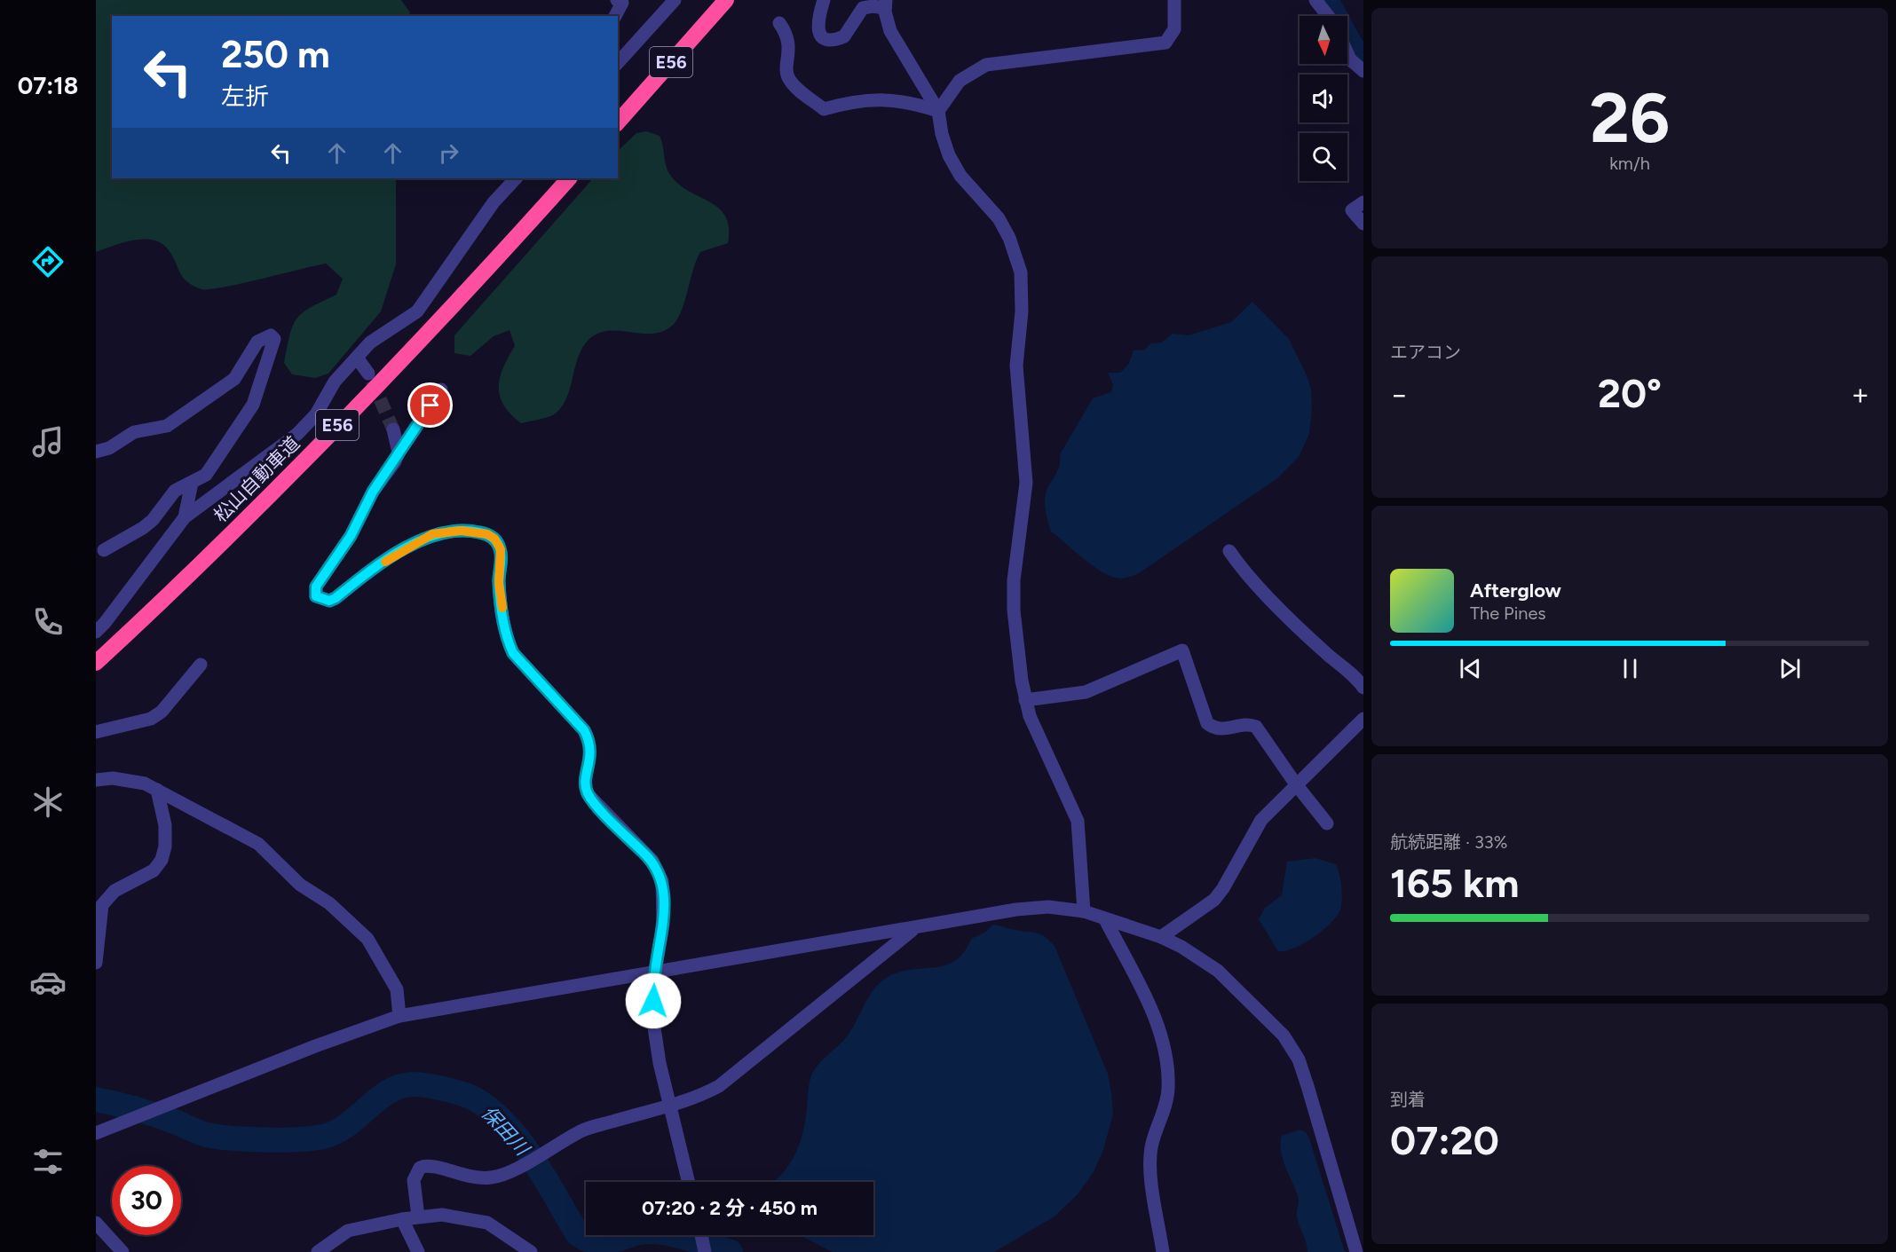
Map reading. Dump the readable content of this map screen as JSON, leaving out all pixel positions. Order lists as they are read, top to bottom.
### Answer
{
  "streets": {
    "highway": ["E56", "松山自動車道"]
  },
  "water": ["保田川"],
  "north": "bottom",
  "page": {
    "tabs": "07:18",
    "tile": [
      ["26", "km/h"],
      "エアコン",
      ["航続距離 · 33%", "165 km"],
      ["到着", "07:20"]
    ],
    "turn": ["250 m", "左折"],
    "heat": ["−", "20°", "+"],
    "song": ["Afterglow", "The Pines"],
    "limit": "30",
    "trip": "07:20 · 2 分 · 450 m"
  }
}
